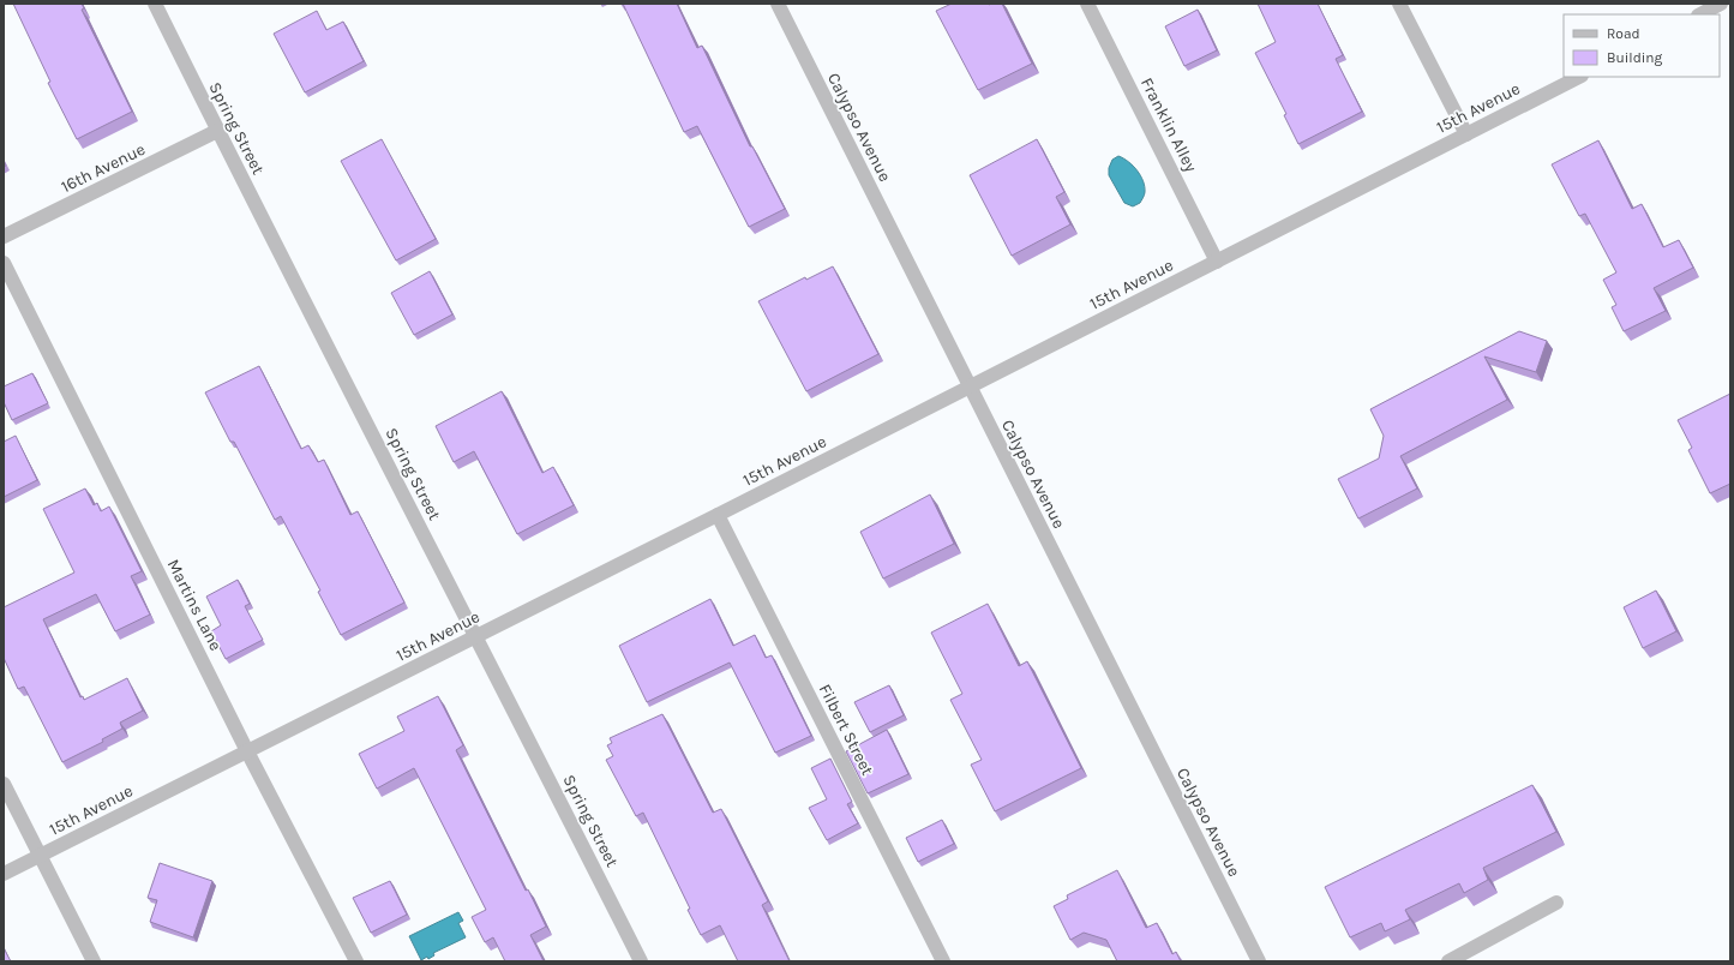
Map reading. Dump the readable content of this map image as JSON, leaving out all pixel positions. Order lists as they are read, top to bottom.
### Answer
{
  "streets": {
    "street": [
      "15th Avenue",
      "Franklin Alley",
      "Calypso Avenue",
      "Spring Street",
      "16th Avenue",
      "Martins Lane",
      "Filbert Street"
    ]
  },
  "crossings": [
    ["15th Avenue", "Franklin Alley"],
    ["15th Avenue", "Calypso Avenue"],
    ["15th Avenue", "Spring Street"],
    ["15th Avenue", "Martins Lane"],
    ["15th Avenue", "Filbert Street"],
    ["Spring Street", "16th Avenue"]
  ],
  "legend": ["Road", "Building"]
}
